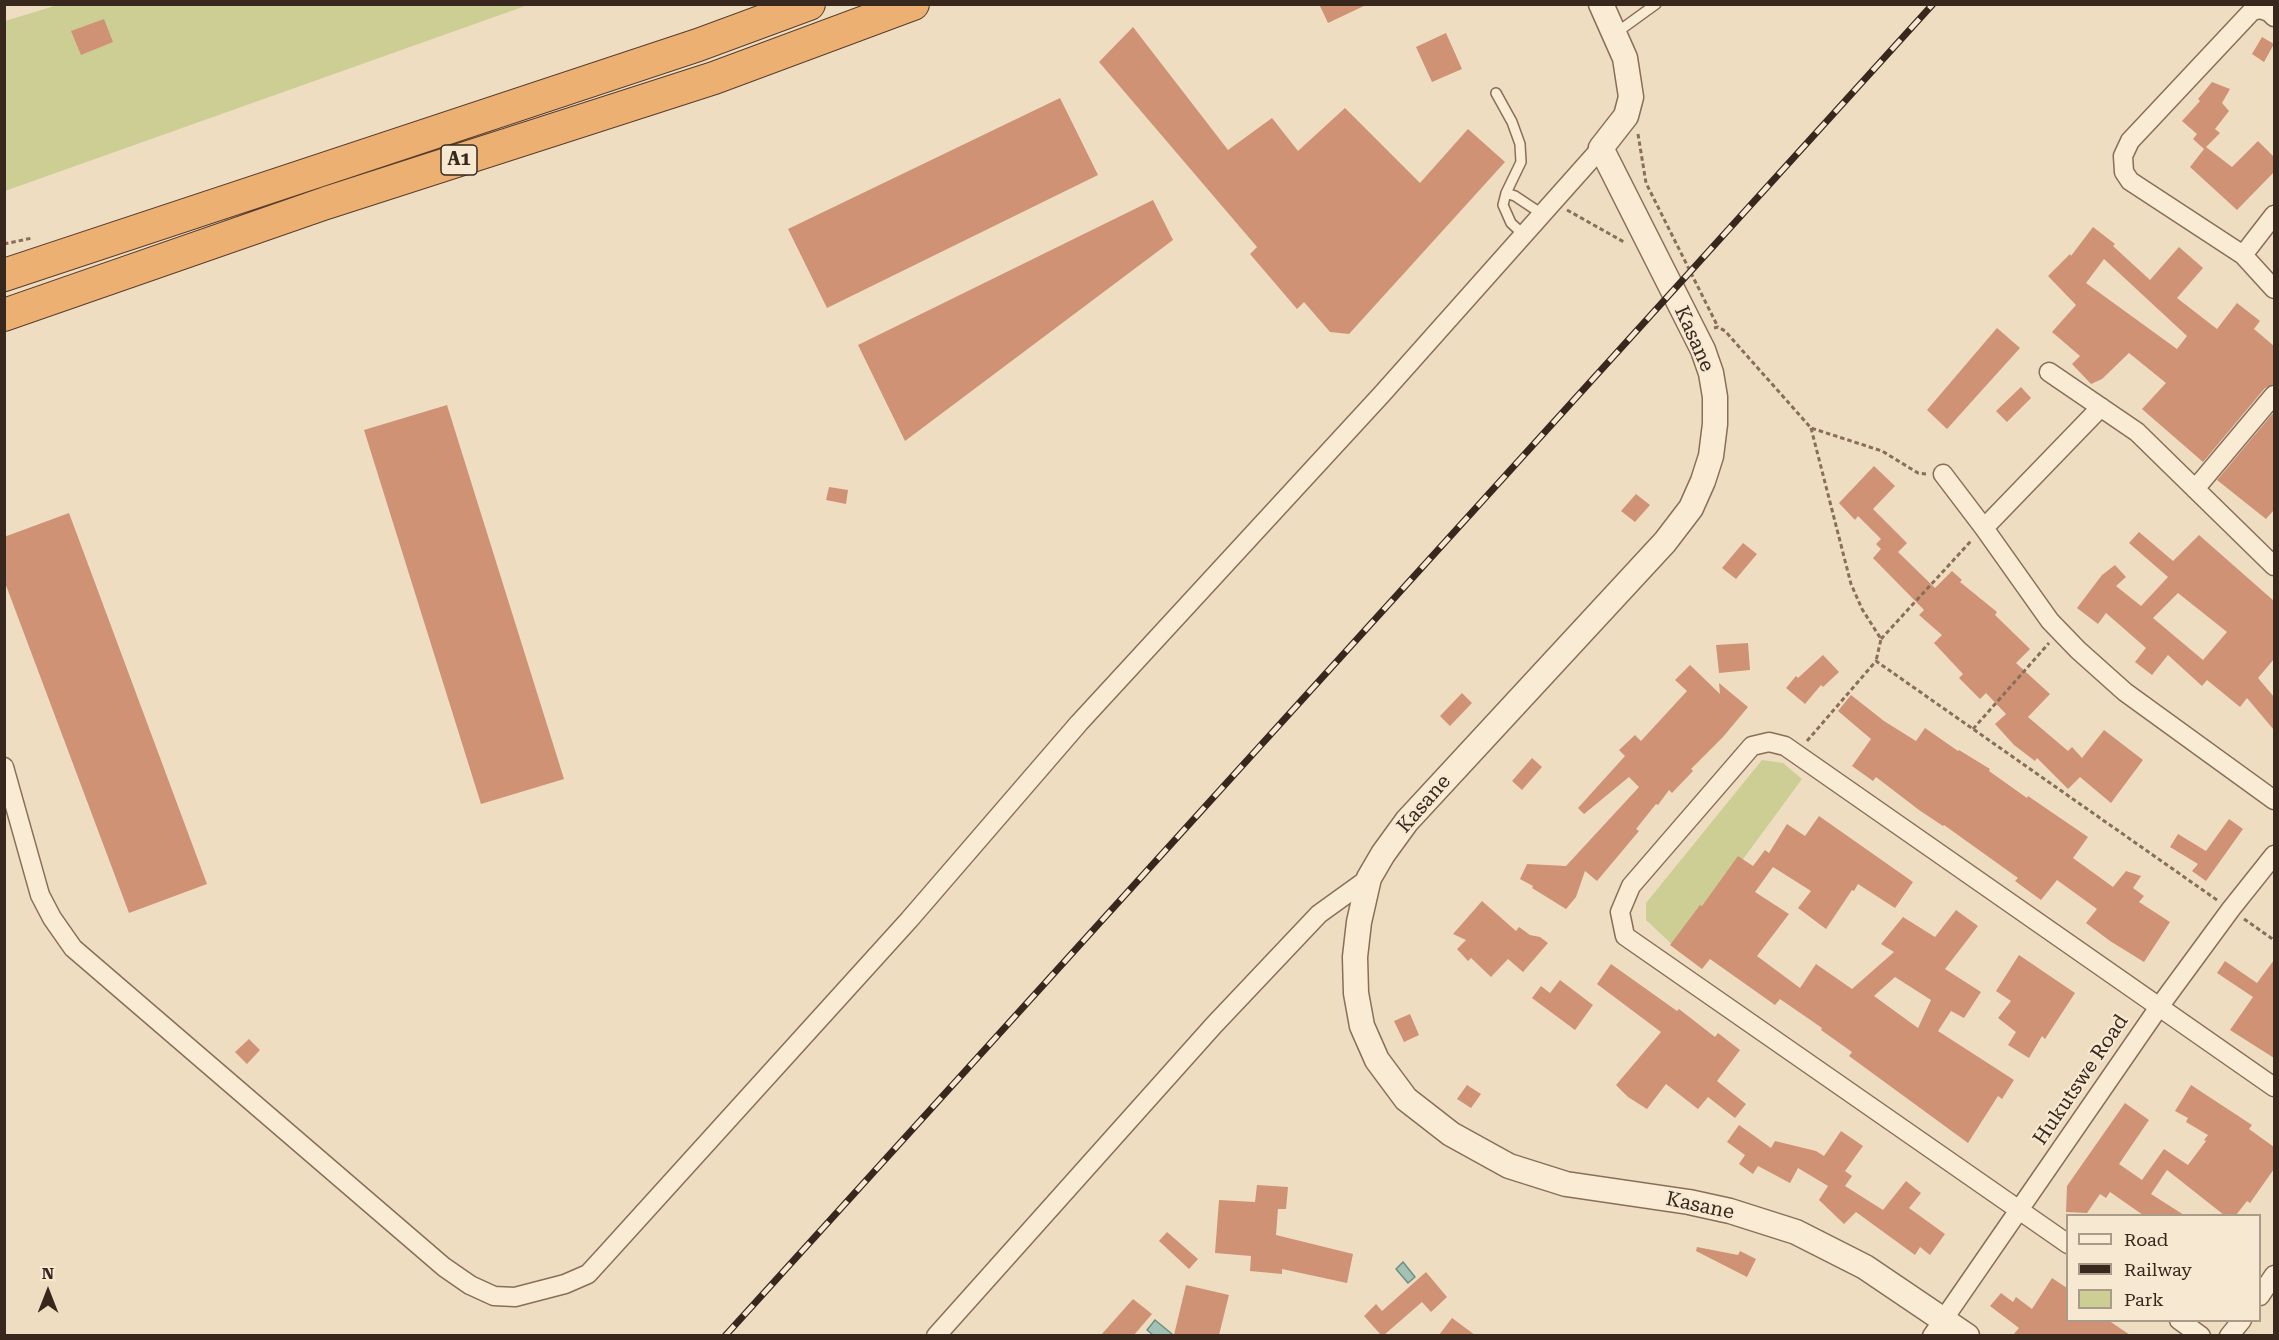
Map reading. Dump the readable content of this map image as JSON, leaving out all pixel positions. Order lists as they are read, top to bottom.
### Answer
{
  "streets": {
    "highway": ["A1"],
    "street": ["Kasane", "Hukutswe Road"]
  },
  "crossings": [
    ["Kasane", "Hukutswe Road"]
  ],
  "legend": ["Road", "Railway", "Park"],
  "north": "top"
}
